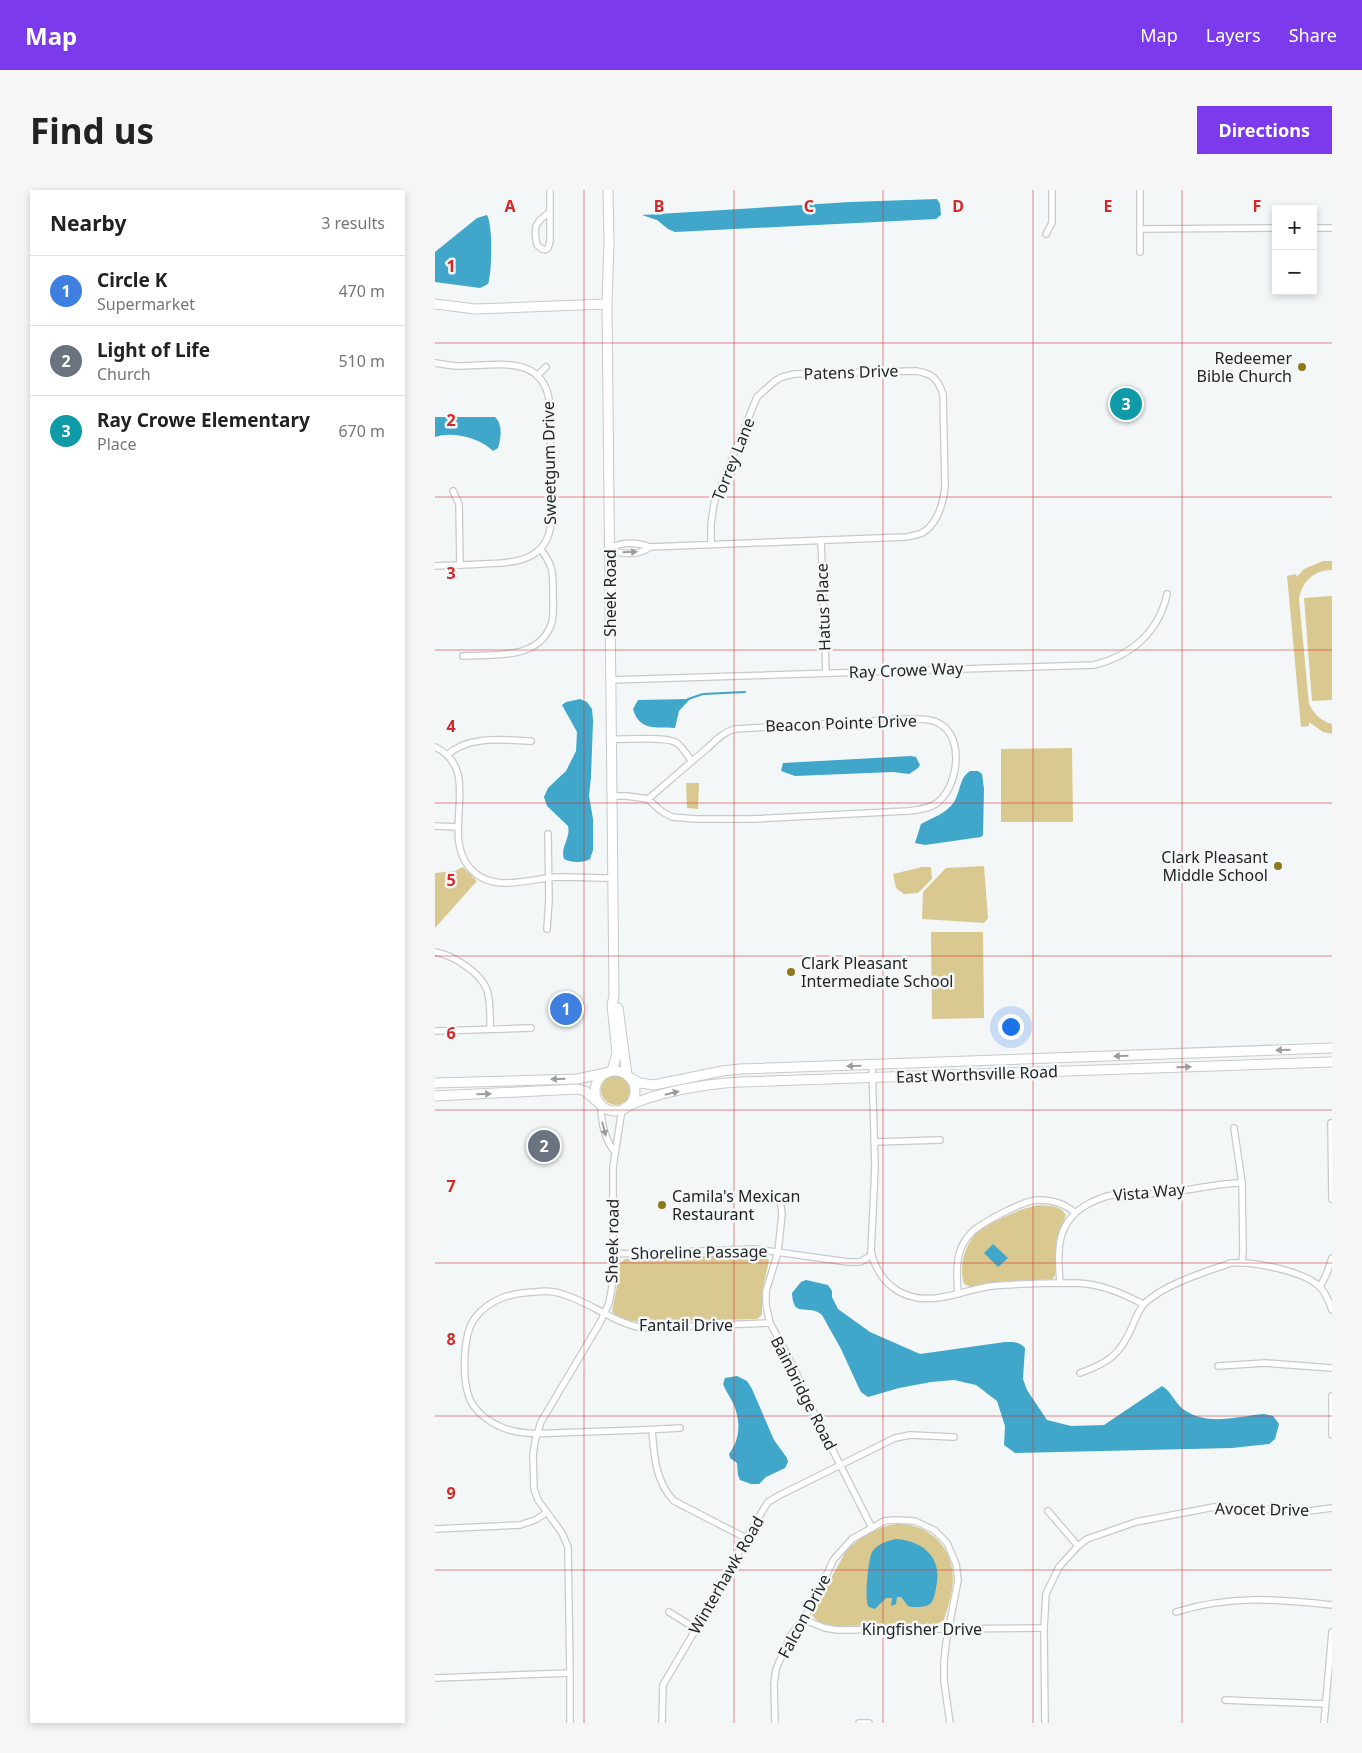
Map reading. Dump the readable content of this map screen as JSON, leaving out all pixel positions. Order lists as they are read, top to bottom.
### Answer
{
  "streets": {
    "main road": ["Sheek Road", "East Worthsville Road"],
    "street": [
      "Patens Drive",
      "Torrey Lane",
      "Sweetgum Drive",
      "Hatus Place",
      "Ray Crowe Way",
      "Beacon Pointe Drive",
      "Vista Way",
      "Sheek road",
      "Shoreline Passage",
      "Fantail Drive",
      "Bainbridge Road",
      "Avocet Drive",
      "Winterhawk Road",
      "Falcon Drive",
      "Kingfisher Drive"
    ]
  },
  "crossings": [
    ["Patens Drive", "Torrey Lane"],
    ["Patens Drive", "Hatus Place"],
    ["Sheek Road", "Ray Crowe Way"],
    ["Sheek Road", "East Worthsville Road"],
    ["Sheek Road", "Sheek road"],
    ["Hatus Place", "Ray Crowe Way"],
    ["East Worthsville Road", "Sheek road"],
    ["Sheek road", "Shoreline Passage"],
    ["Sheek road", "Fantail Drive"],
    ["Shoreline Passage", "Bainbridge Road"],
    ["Fantail Drive", "Bainbridge Road"],
    ["Bainbridge Road", "Winterhawk Road"],
    ["Bainbridge Road", "Falcon Drive"],
    ["Falcon Drive", "Kingfisher Drive"]
  ],
  "places": [
    "Redeemer Bible Church",
    "Clark Pleasant Middle School",
    "Clark Pleasant Intermediate School",
    "Camila's Mexican Restaurant"
  ],
  "page": {
    "header": "Map",
    "nav": ["Map", "Layers", "Share"],
    "buttons": "Directions",
    "title": "Find us",
    "heading": ["Nearby", "3 results"],
    "map_buttons": ["+", "−"],
    "list": [
      {
        "mark": "1",
        "name": "Circle K",
        "note": "Supermarket",
        "value": "470 m"
      },
      {
        "mark": "2",
        "name": "Light of Life",
        "note": "Church",
        "value": "510 m"
      },
      {
        "mark": "3",
        "name": "Ray Crowe Elementary",
        "note": "Place",
        "value": "670 m"
      }
    ],
    "pins": ["3", "1", "2"]
  },
  "grid": {
    "columns": [
      "A",
      "B",
      "C",
      "D",
      "E",
      "F"
    ],
    "rows": [
      "1",
      "2",
      "3",
      "4",
      "5",
      "6",
      "7",
      "8",
      "9"
    ]
  }
}
